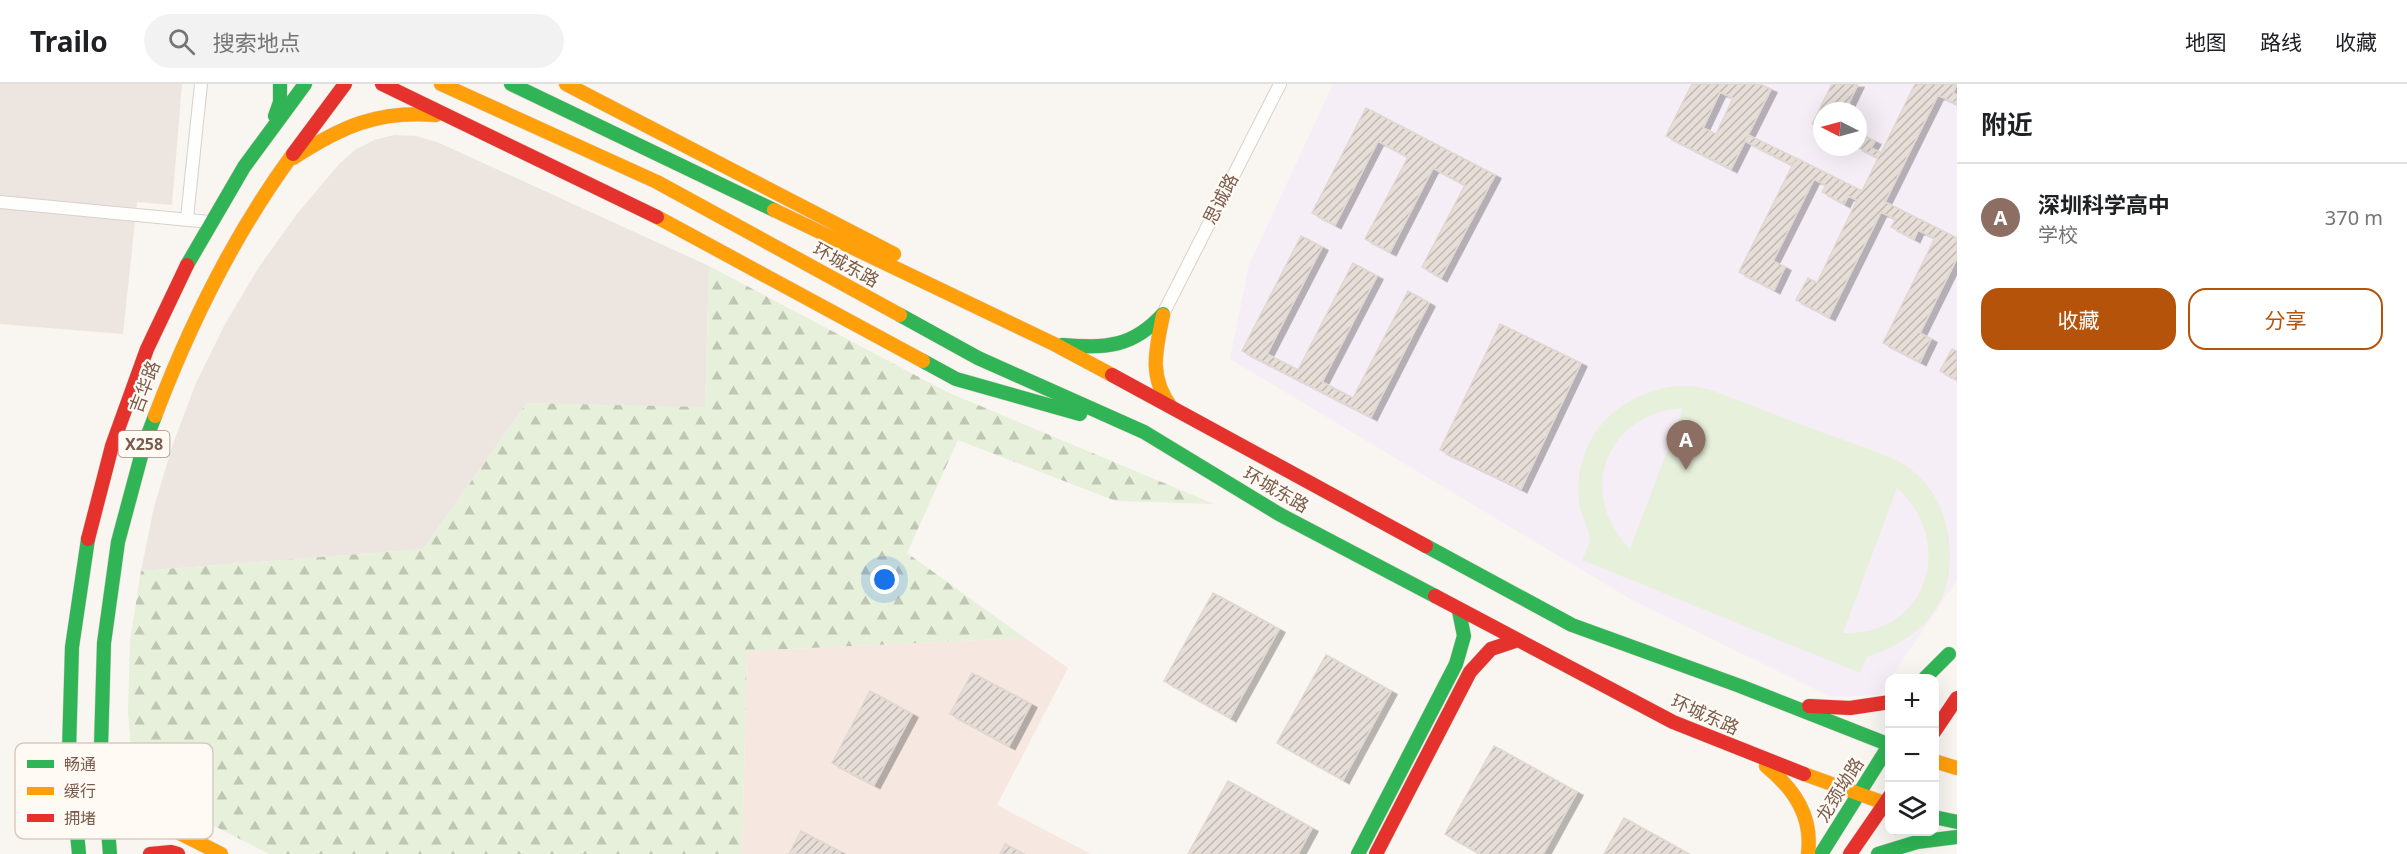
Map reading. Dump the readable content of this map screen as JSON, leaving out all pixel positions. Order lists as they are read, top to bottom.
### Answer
{
  "streets": {
    "main road": [
      "环城东路",
      "吉华路",
      "X258",
      "龙颈坳路"
    ],
    "street": ["思诚路"]
  },
  "crossings": [
    ["环城东路", "龙颈坳路"]
  ],
  "legend": ["畅通", "缓行", "拥堵"],
  "north": "left",
  "page": {
    "header": "Trailo",
    "search": "搜索地点",
    "nav": ["地图", "路线", "收藏"],
    "heading": "附近",
    "list": [
      {
        "mark": "A",
        "name": "深圳科学高中",
        "note": "学校",
        "value": "370 m"
      }
    ],
    "buttons": ["收藏", "分享"],
    "pins": "A",
    "map_buttons": ["+", "−"]
  }
}
